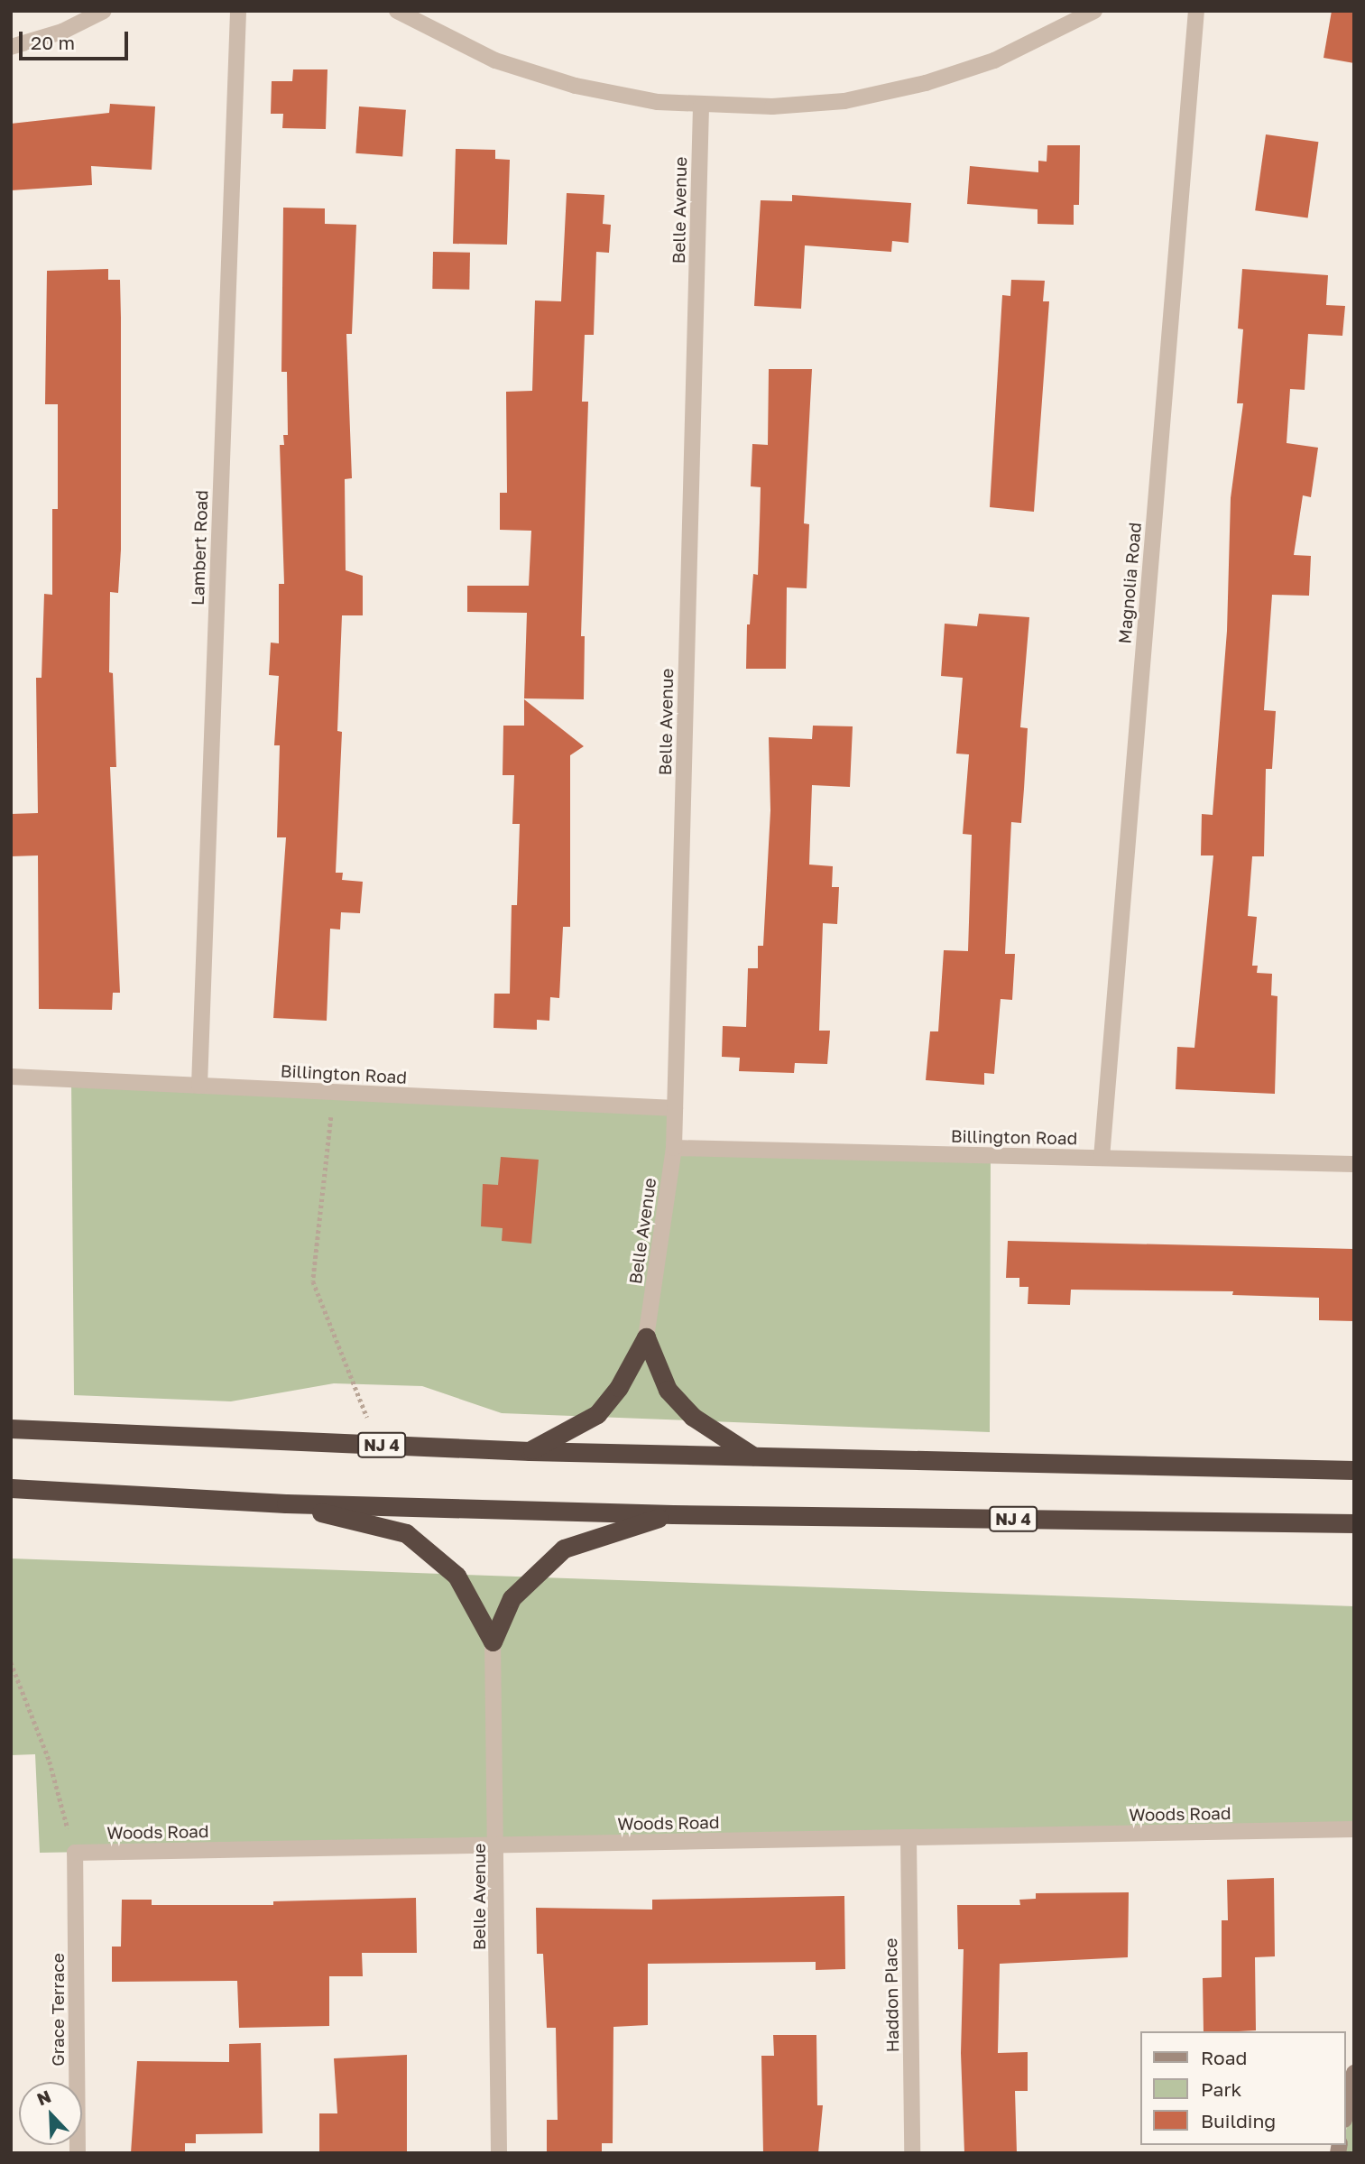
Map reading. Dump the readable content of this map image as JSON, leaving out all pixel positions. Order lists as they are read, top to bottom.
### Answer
{
  "streets": {
    "highway": ["NJ 4"],
    "street": [
      "Belle Avenue",
      "Lambert Road",
      "Magnolia Road",
      "Billington Road",
      "Woods Road",
      "Haddon Place",
      "Grace Terrace"
    ]
  },
  "crossings": [
    ["Belle Avenue", "Billington Road"],
    ["Belle Avenue", "Woods Road"],
    ["Lambert Road", "Billington Road"],
    ["Magnolia Road", "Billington Road"],
    ["Woods Road", "Haddon Place"],
    ["Woods Road", "Grace Terrace"]
  ],
  "legend": ["Road", "Park", "Building"],
  "scale_bar": "20 m",
  "north": "top left"
}
